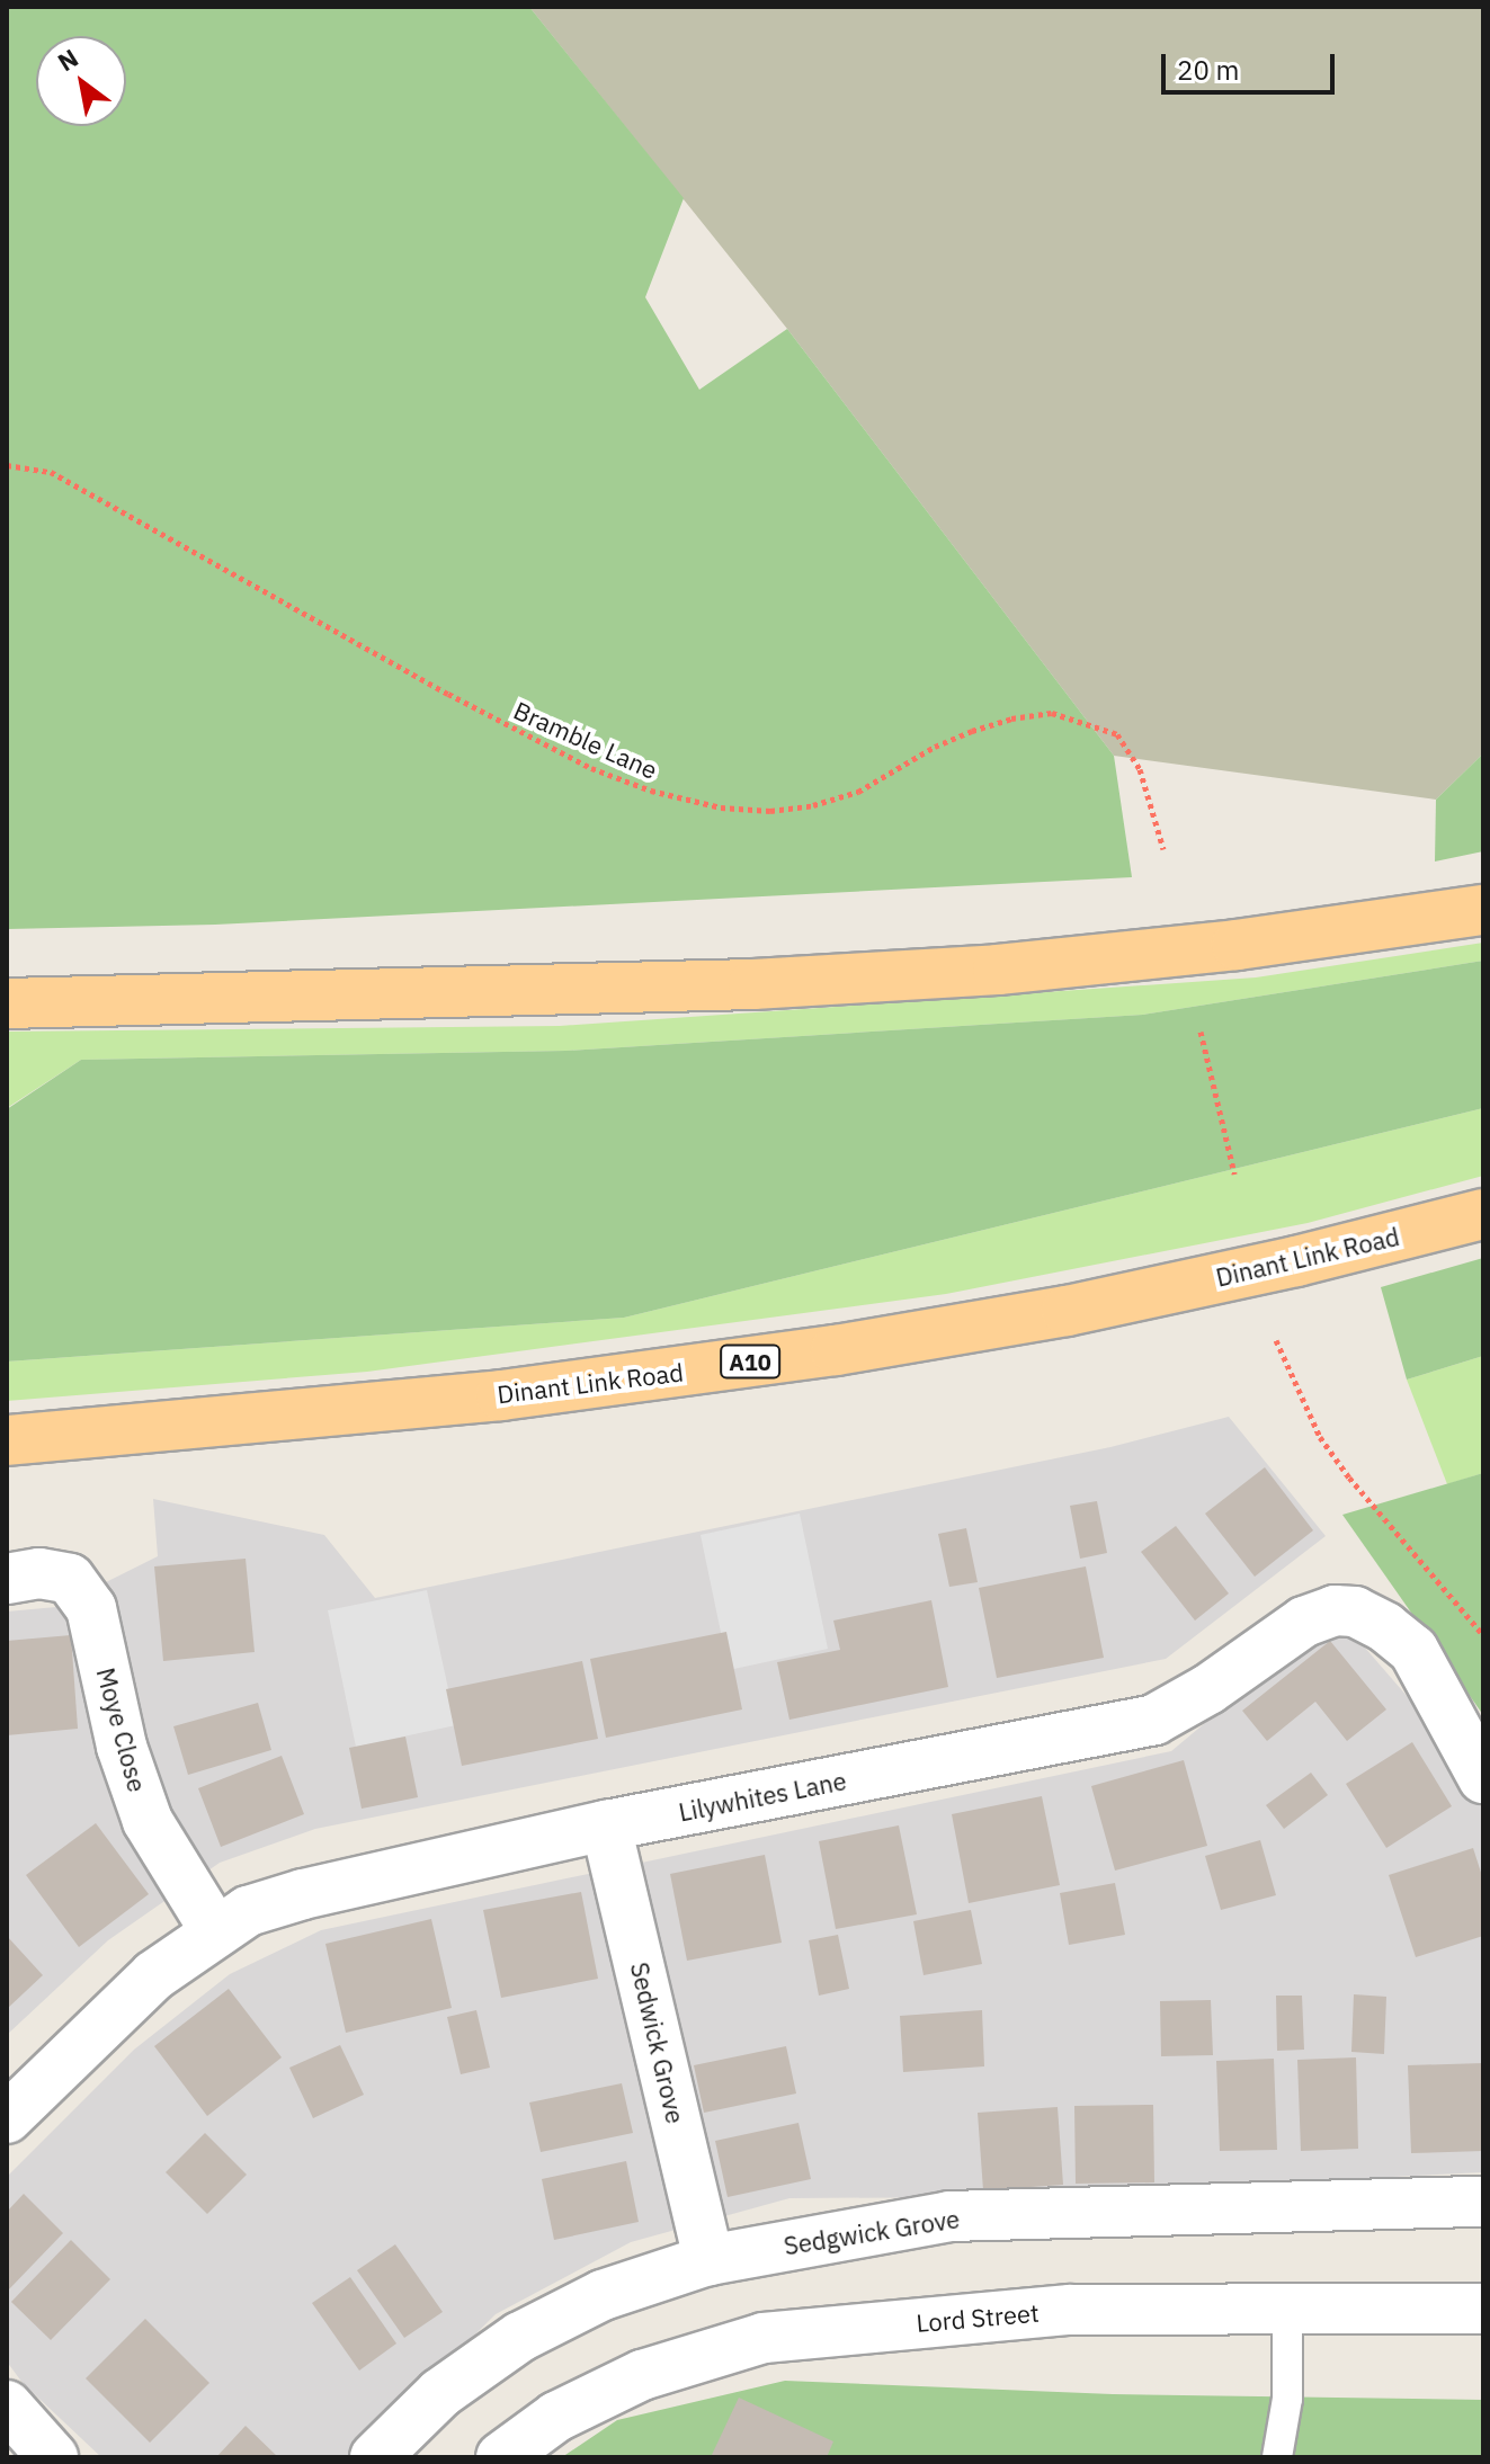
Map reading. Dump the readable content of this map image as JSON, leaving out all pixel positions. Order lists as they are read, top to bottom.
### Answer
{
  "streets": {
    "main road": ["Dinant Link Road", "A10"],
    "street": [
      "Moye Close",
      "Lilywhites Lane",
      "Sedwick Grove",
      "Sedgwick Grove",
      "Lord Street"
    ],
    "path": ["Bramble Lane"]
  },
  "crossings": [
    ["Moye Close", "Lilywhites Lane"],
    ["Lilywhites Lane", "Sedwick Grove"],
    ["Sedwick Grove", "Sedgwick Grove"]
  ],
  "scale_bar": "20 m",
  "north": "top left"
}
